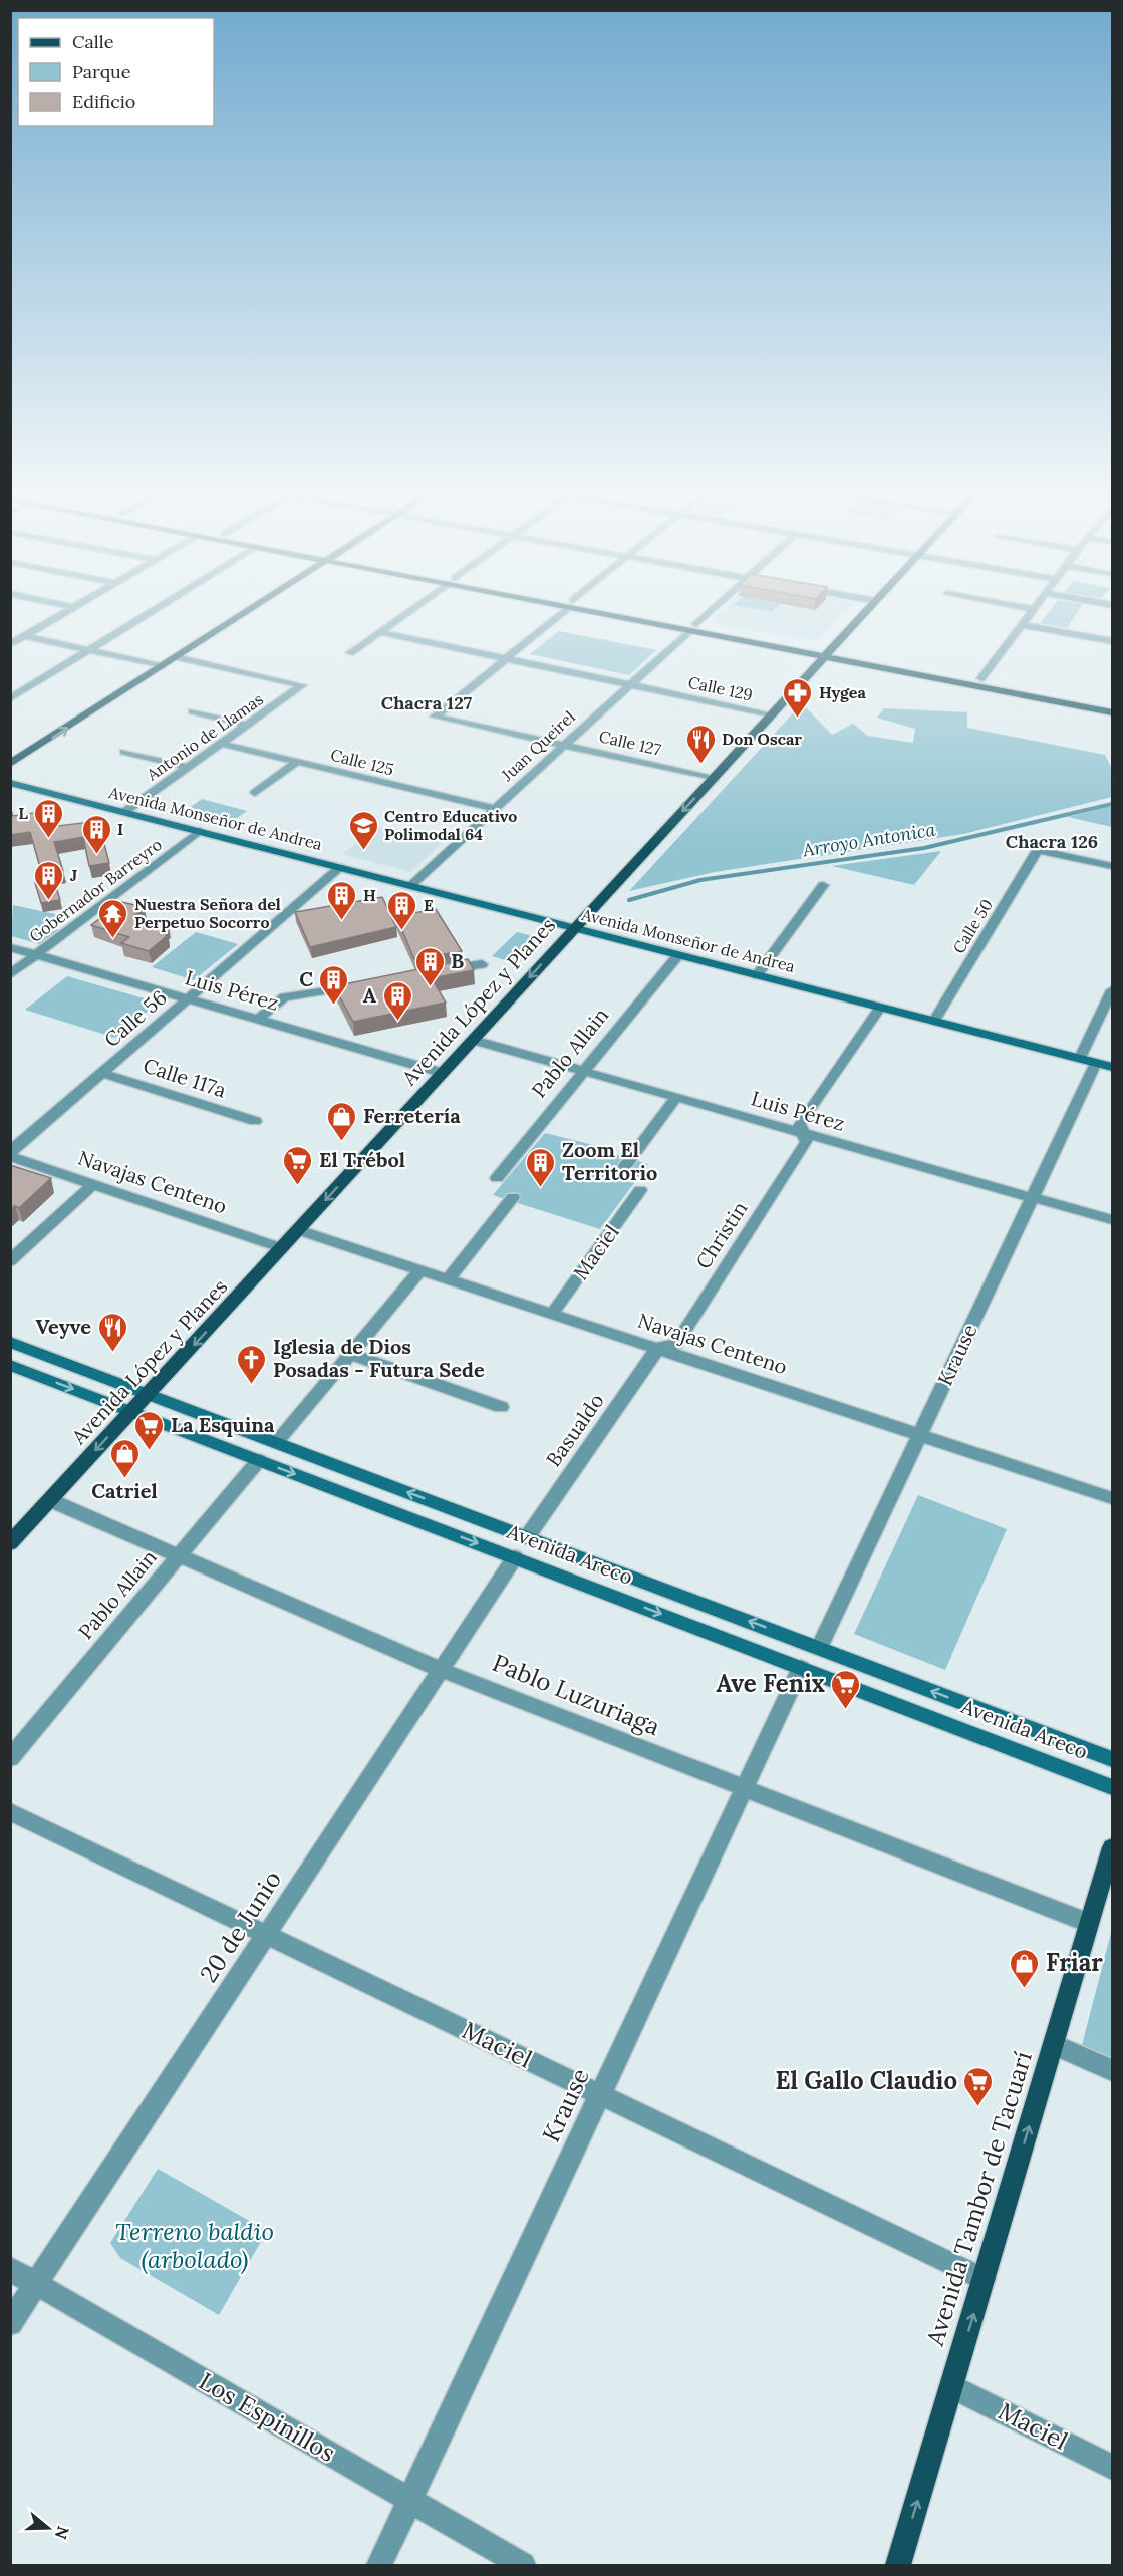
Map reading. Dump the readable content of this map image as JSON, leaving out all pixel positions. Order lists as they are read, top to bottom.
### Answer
{
  "streets": {
    "main road": [
      "Avenida Monseñor de Andrea",
      "Avenida López y Planes",
      "Avenida Areco",
      "Avenida Tambor de Tacuarí"
    ],
    "street": [
      "Calle 129",
      "Antonio de Llamas",
      "Calle 127",
      "Juan Queirel",
      "Calle 125",
      "Gobernador Barreyro",
      "Calle 50",
      "Luis Pérez",
      "Calle 56",
      "Pablo Allain",
      "Calle 117a",
      "Navajas Centeno",
      "Christin",
      "Maciel",
      "Krause",
      "Basualdo",
      "Pablo Luzuriaga",
      "20 de Junio",
      "Los Espinillos"
    ]
  },
  "crossings": [
    ["Calle 129", "Calle 127"],
    ["Calle 129", "Juan Queirel"],
    ["Calle 129", "Avenida López y Planes"],
    ["Antonio de Llamas", "Calle 125"],
    ["Antonio de Llamas", "Avenida Monseñor de Andrea"],
    ["Calle 127", "Juan Queirel"],
    ["Calle 127", "Avenida López y Planes"],
    ["Juan Queirel", "Calle 125"],
    ["Juan Queirel", "Avenida Monseñor de Andrea"],
    ["Avenida Monseñor de Andrea", "Gobernador Barreyro"],
    ["Avenida Monseñor de Andrea", "Calle 50"],
    ["Avenida Monseñor de Andrea", "Avenida López y Planes"],
    ["Avenida Monseñor de Andrea", "Calle 56"],
    ["Avenida Monseñor de Andrea", "Pablo Allain"],
    ["Avenida Monseñor de Andrea", "Krause"],
    ["Gobernador Barreyro", "Luis Pérez"],
    ["Luis Pérez", "Avenida López y Planes"],
    ["Luis Pérez", "Calle 56"],
    ["Luis Pérez", "Pablo Allain"],
    ["Luis Pérez", "Christin"],
    ["Luis Pérez", "Krause"],
    ["Avenida López y Planes", "Navajas Centeno"],
    ["Avenida López y Planes", "Avenida Areco"],
    ["Avenida López y Planes", "Pablo Luzuriaga"],
    ["Calle 56", "Calle 117a"],
    ["Calle 56", "Navajas Centeno"],
    ["Pablo Allain", "Avenida Areco"],
    ["Pablo Allain", "Pablo Luzuriaga"],
    ["Navajas Centeno", "Christin"],
    ["Navajas Centeno", "Maciel"],
    ["Navajas Centeno", "Krause"],
    ["Navajas Centeno", "Basualdo"],
    ["Christin", "Basualdo"],
    ["Maciel", "Krause"],
    ["Maciel", "20 de Junio"],
    ["Maciel", "Avenida Tambor de Tacuarí"],
    ["Krause", "Avenida Areco"],
    ["Krause", "Pablo Luzuriaga"],
    ["Krause", "Los Espinillos"],
    ["Basualdo", "Avenida Areco"],
    ["Avenida Areco", "20 de Junio"],
    ["Pablo Luzuriaga", "20 de Junio"],
    ["Pablo Luzuriaga", "Avenida Tambor de Tacuarí"],
    ["20 de Junio", "Los Espinillos"]
  ],
  "one_way": ["Avenida López y Planes", "Avenida Tambor de Tacuarí"],
  "districts": ["Chacra 127", "Chacra 126"],
  "water": ["Arroyo Antonica"],
  "parks": ["Terreno baldio (arbolado)"],
  "places": {
    "pharmacy": ["Hygea"],
    "restaurant": ["Don Oscar", "Veyve"],
    "building": [
      "L",
      "I",
      "J",
      "H",
      "E",
      "B",
      "C",
      "A",
      "Zoom El Territorio"
    ],
    "school or university": ["Centro Educativo Polimodal 64"],
    "temple": ["Nuestra Señora del Perpetuo Socorro"],
    "shop": ["Ferretería", "Catriel", "Friar"],
    "supermarket": [
      "El Trébol",
      "La Esquina",
      "Ave Fenix",
      "El Gallo Claudio"
    ],
    "church": ["Iglesia de Dios Posadas - Futura Sede"]
  },
  "legend": ["Calle", "Parque", "Edificio"],
  "north": "right"
}
